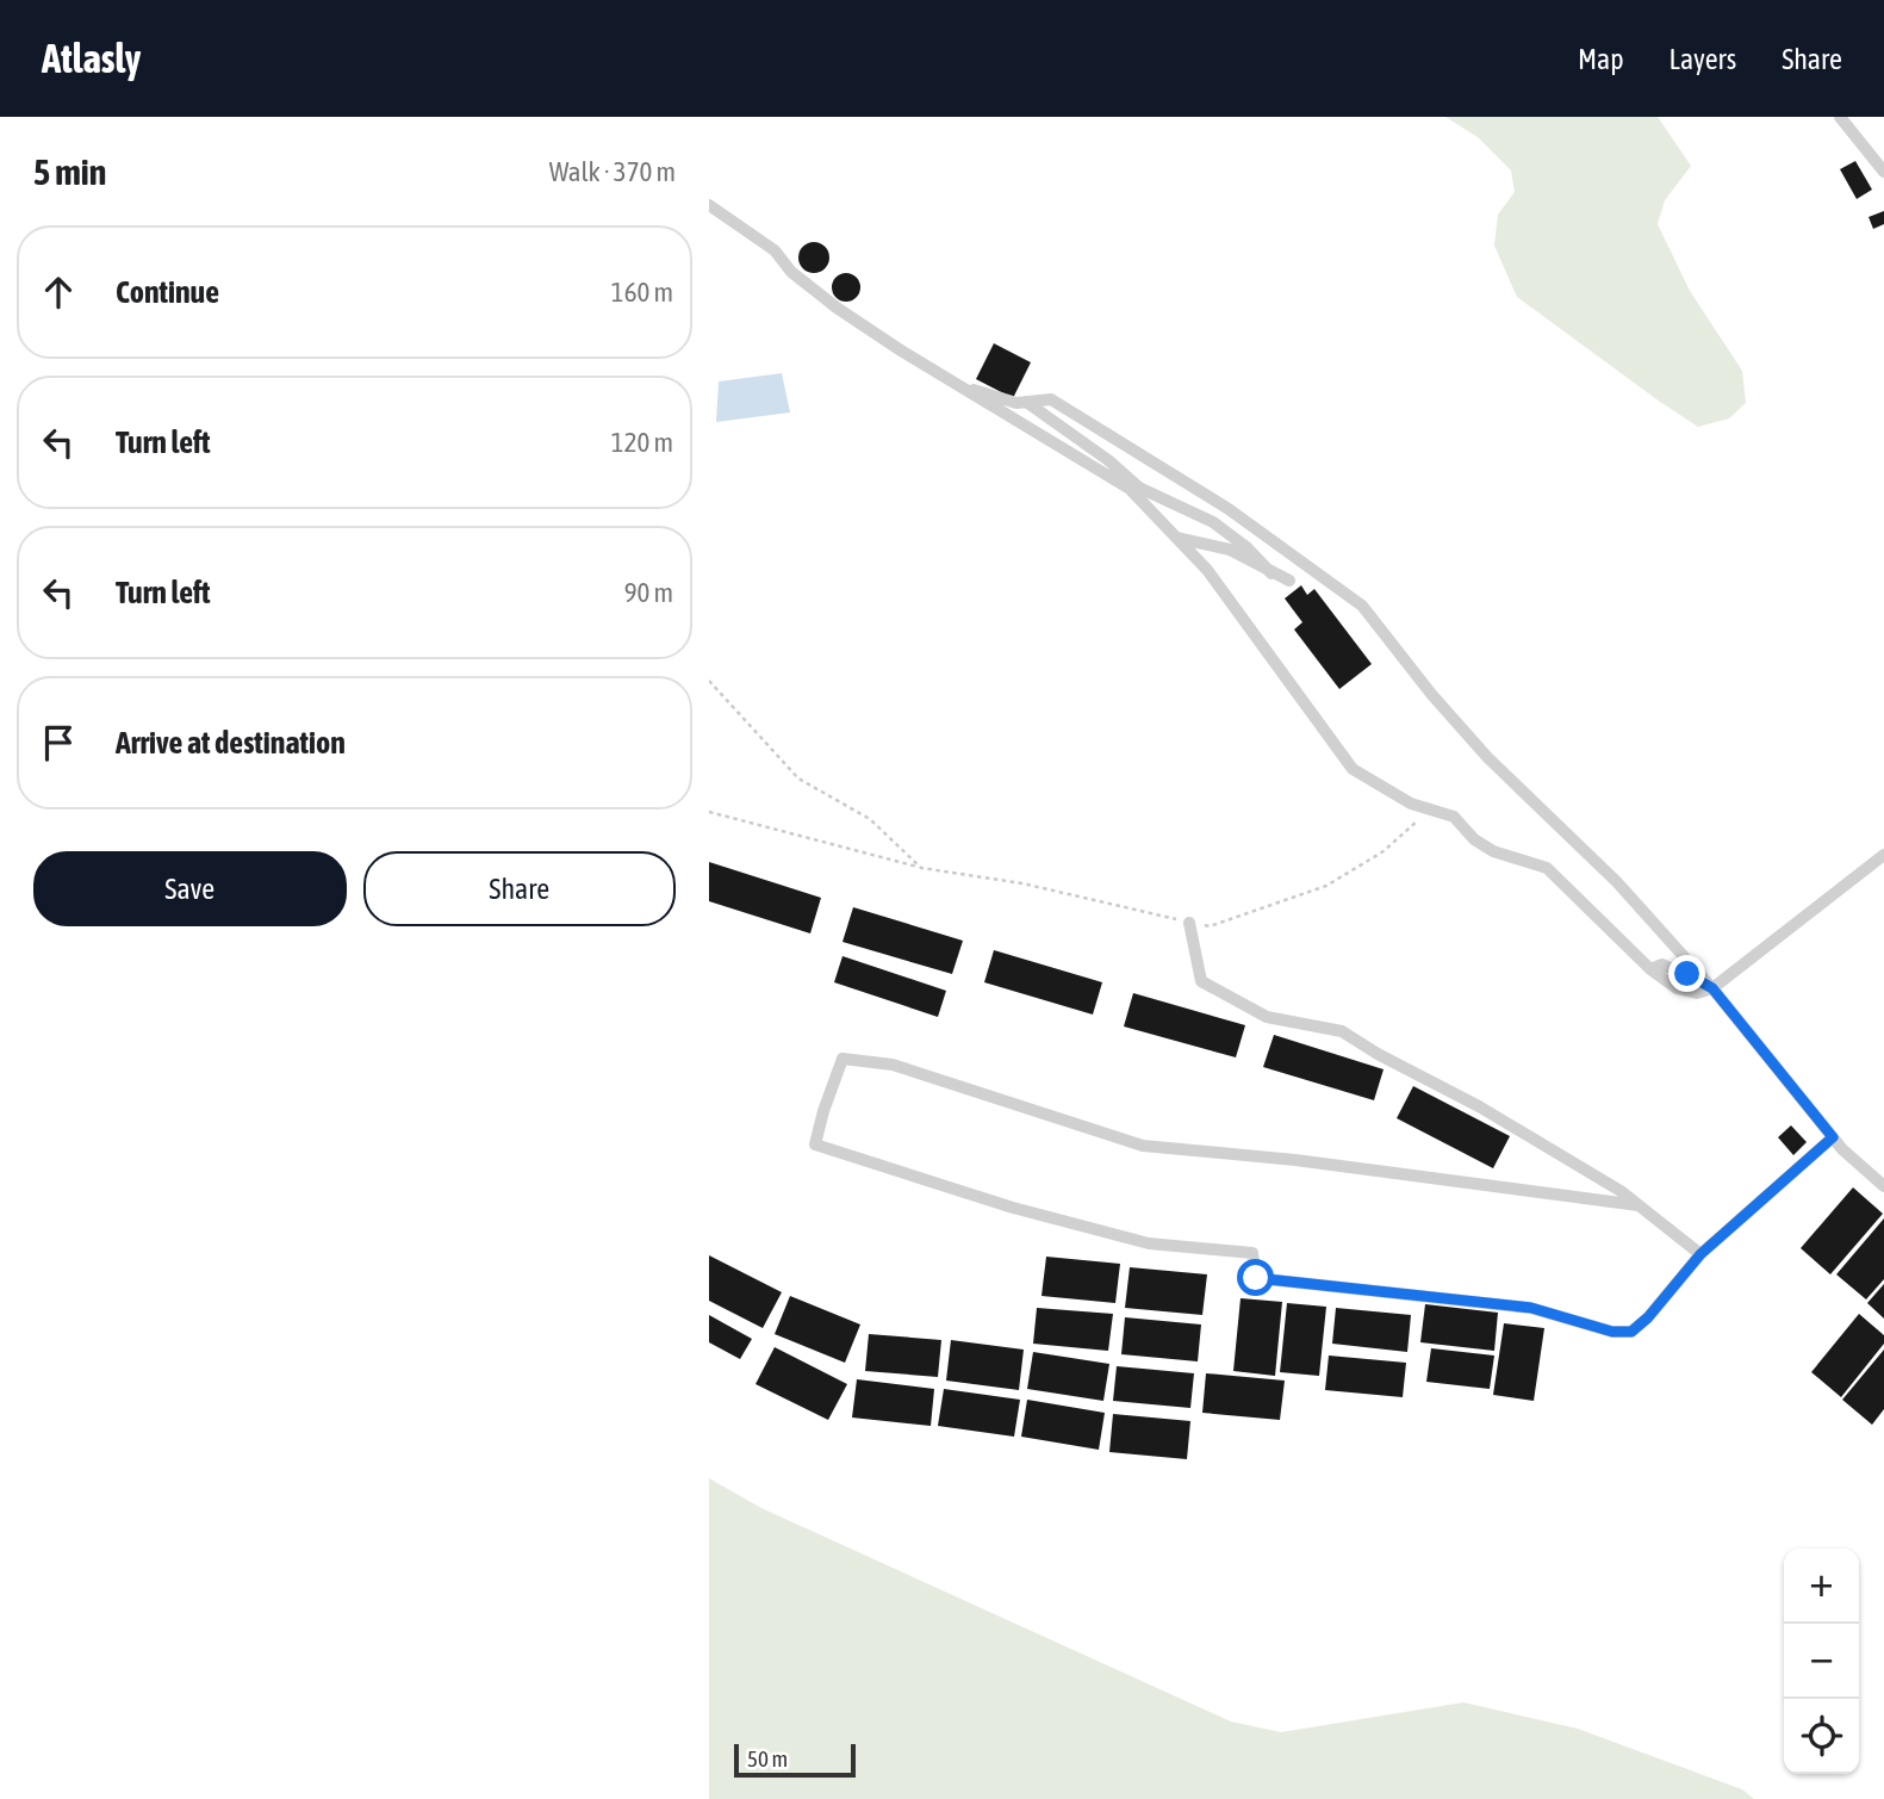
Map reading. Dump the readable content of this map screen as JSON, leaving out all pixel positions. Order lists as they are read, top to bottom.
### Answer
{
  "scale_bar": "50 m",
  "page": {
    "header": "Atlasly",
    "nav": ["Map", "Layers", "Share"],
    "heading": ["5 min", "Walk · 370 m"],
    "list": [
      ["Continue", "160 m"],
      ["Turn left", "120 m"],
      ["Turn left", "90 m"],
      "Arrive at destination"
    ],
    "buttons": ["Save", "Share"],
    "map_buttons": ["+", "−"],
    "scale": "50 m"
  }
}
